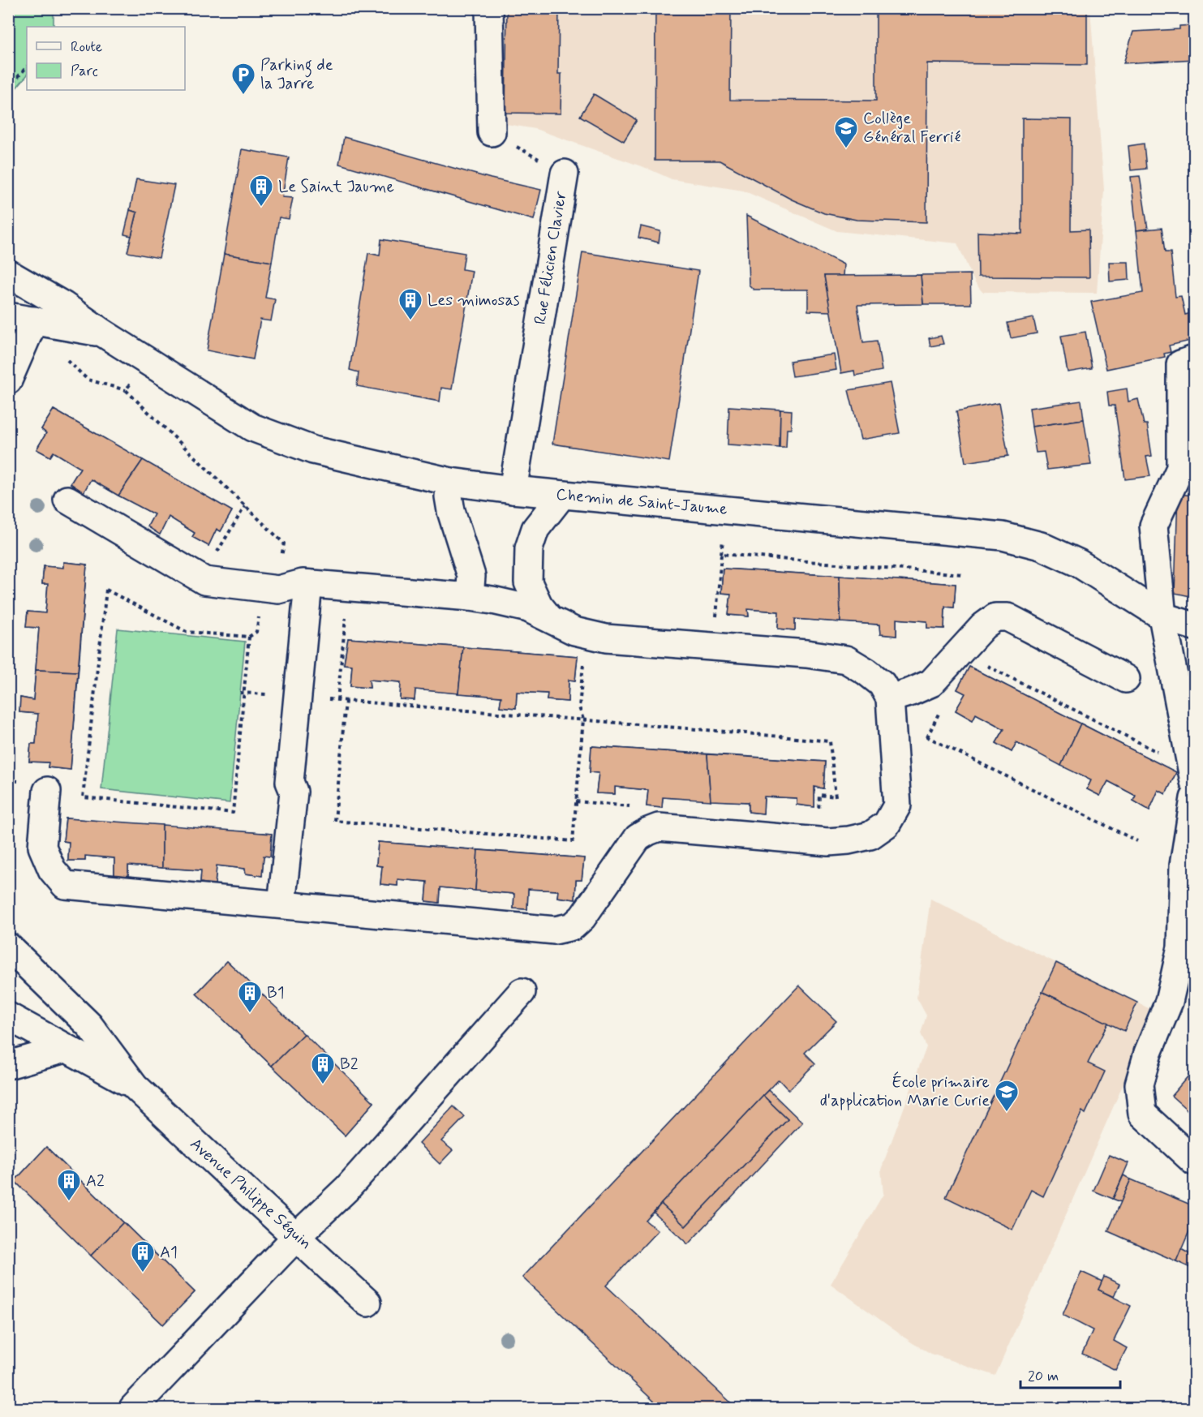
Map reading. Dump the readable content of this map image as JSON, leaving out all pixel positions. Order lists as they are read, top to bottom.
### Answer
{
  "streets": {
    "street": ["Rue Félicien Clavier", "Chemin de Saint-Jaume", "Avenue Philippe Séguin"]
  },
  "crossings": [
    ["Rue Félicien Clavier", "Chemin de Saint-Jaume"]
  ],
  "places": {
    "parking": ["Parking de la Jarre"],
    "school or university": ["Collège Général Ferrié", "École primaire d'application Marie Curie"],
    "building": [
      "Le Saint Jaume",
      "Les mimosas",
      "B1",
      "B2",
      "A2",
      "A1"
    ]
  },
  "legend": ["Route", "Parc"],
  "scale_bar": "20 m"
}
